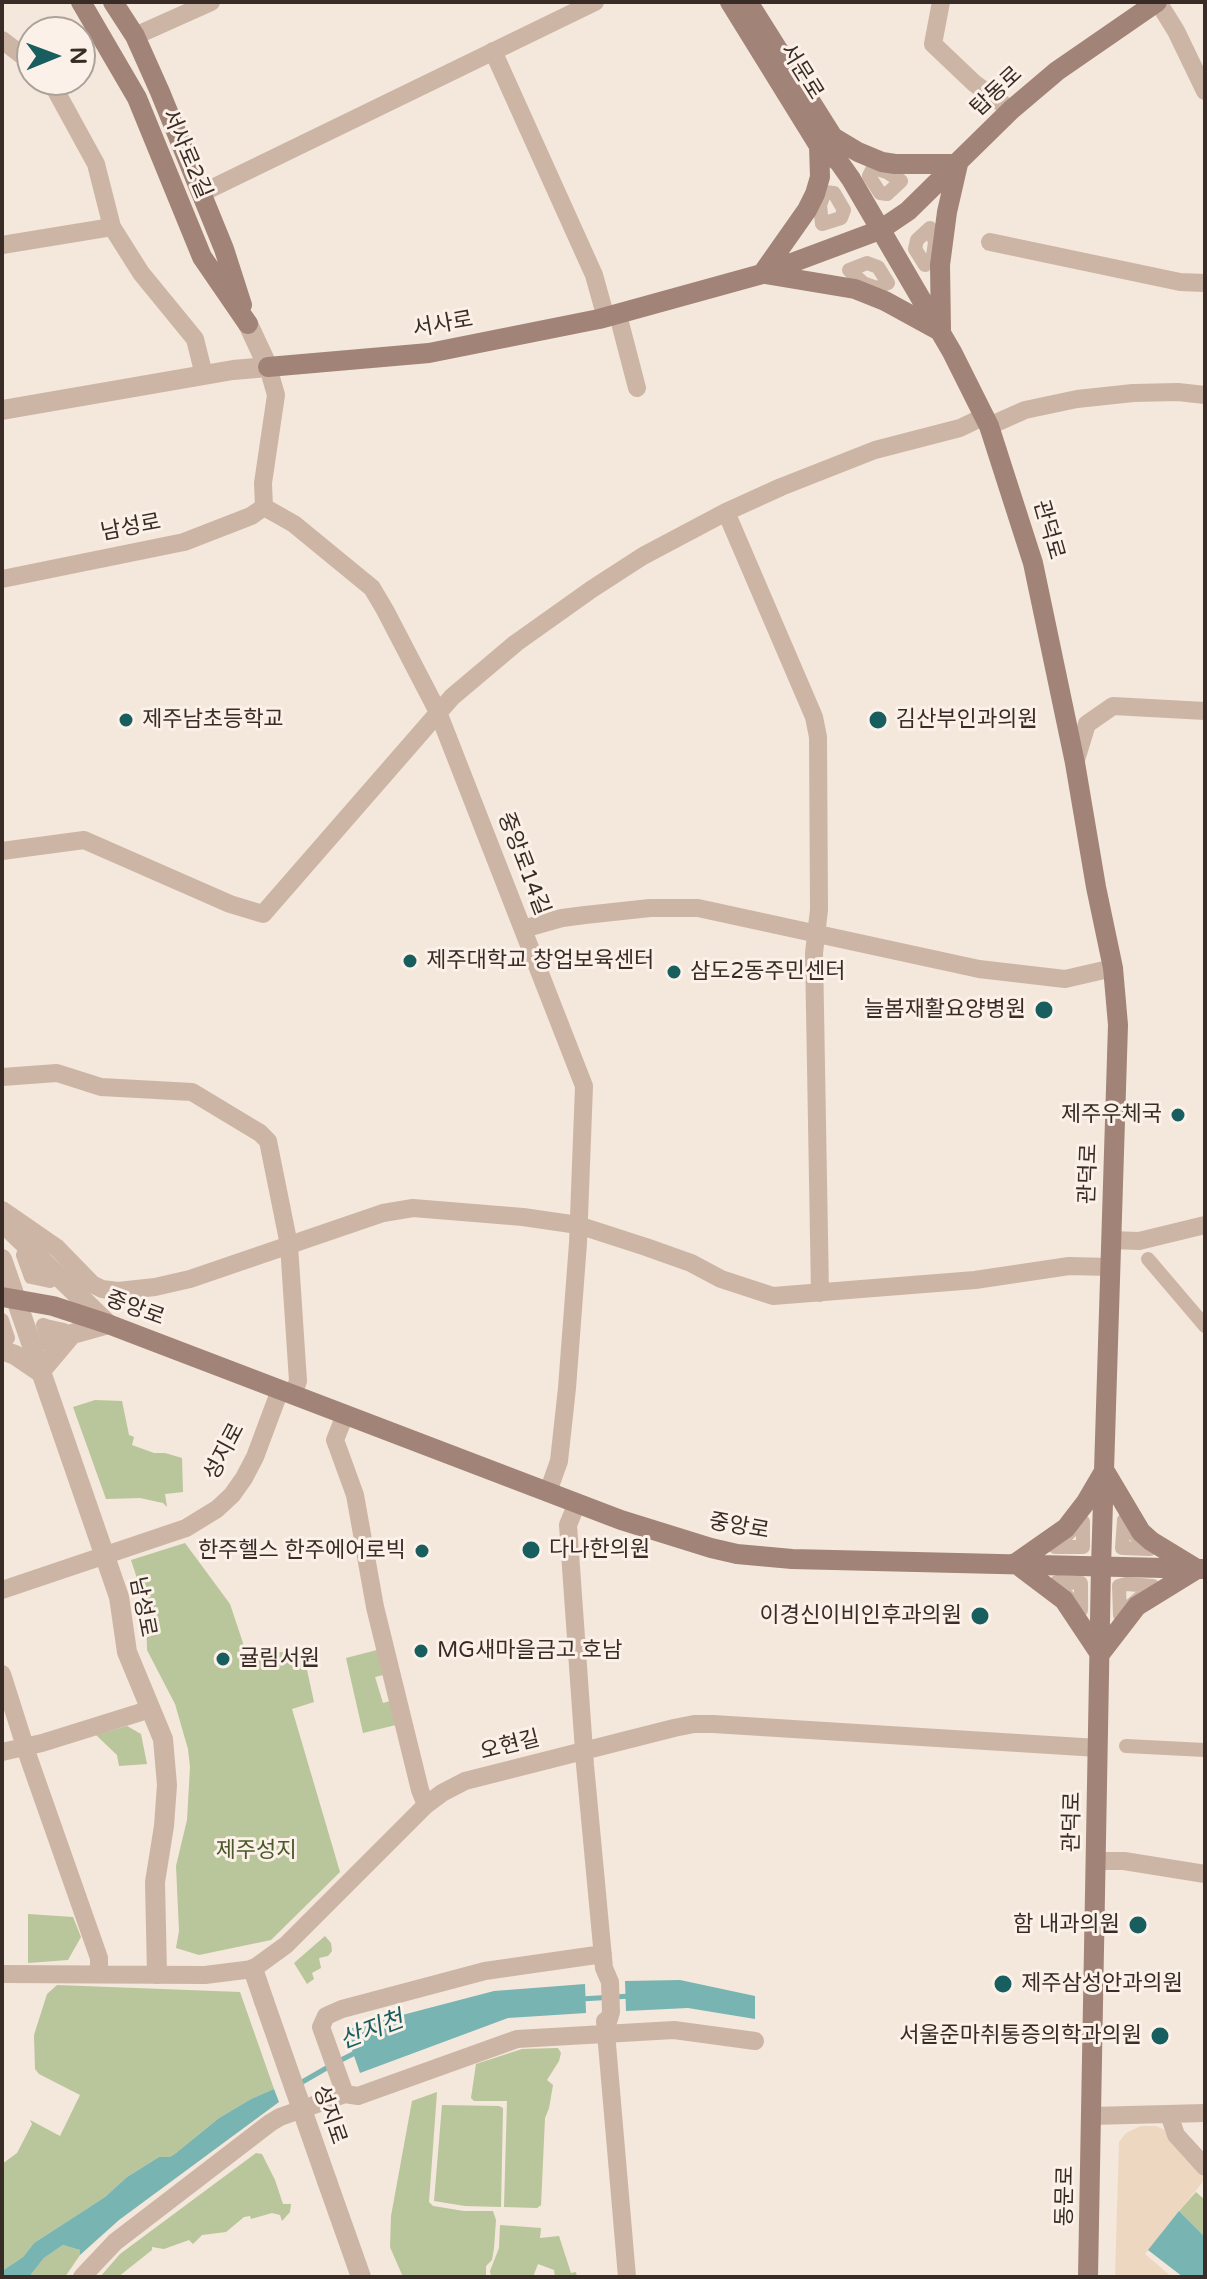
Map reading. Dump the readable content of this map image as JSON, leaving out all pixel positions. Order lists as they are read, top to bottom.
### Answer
{
  "streets": {
    "main road": [
      "서문로",
      "탑동로",
      "서사로2길",
      "서사로",
      "관덕로",
      "중앙로",
      "동문로"
    ],
    "street": [
      "남성로",
      "중앙로14길",
      "성지로",
      "오현길"
    ]
  },
  "crossings": [
    ["서문로", "탑동로"],
    ["서문로", "서사로"],
    ["서문로", "관덕로"],
    ["탑동로", "서사로"],
    ["탑동로", "관덕로"],
    ["서사로2길", "서사로"],
    ["서사로", "관덕로"],
    ["남성로", "중앙로14길"],
    ["남성로", "중앙로"],
    ["남성로", "성지로"],
    ["남성로", "오현길"],
    ["관덕로", "중앙로"],
    ["관덕로", "오현길"],
    ["관덕로", "동문로"],
    ["중앙로14길", "중앙로"],
    ["중앙로", "성지로"],
    ["성지로", "오현길"]
  ],
  "water": ["산지천"],
  "parks": ["제주성지"],
  "places": [
    "제주남초등학교",
    "김산부인과의원",
    "제주대학교 창업보육센터",
    "삼도2동주민센터",
    "늘봄재활요양병원",
    "제주우체국",
    "다나한의원",
    "한주헬스 한주에어로빅",
    "이경신이비인후과의원",
    "MG새마을금고 호남",
    "귤림서원",
    "함 내과의원",
    "제주삼성안과의원",
    "서울준마취통증의학과의원"
  ],
  "north": "right"
}
